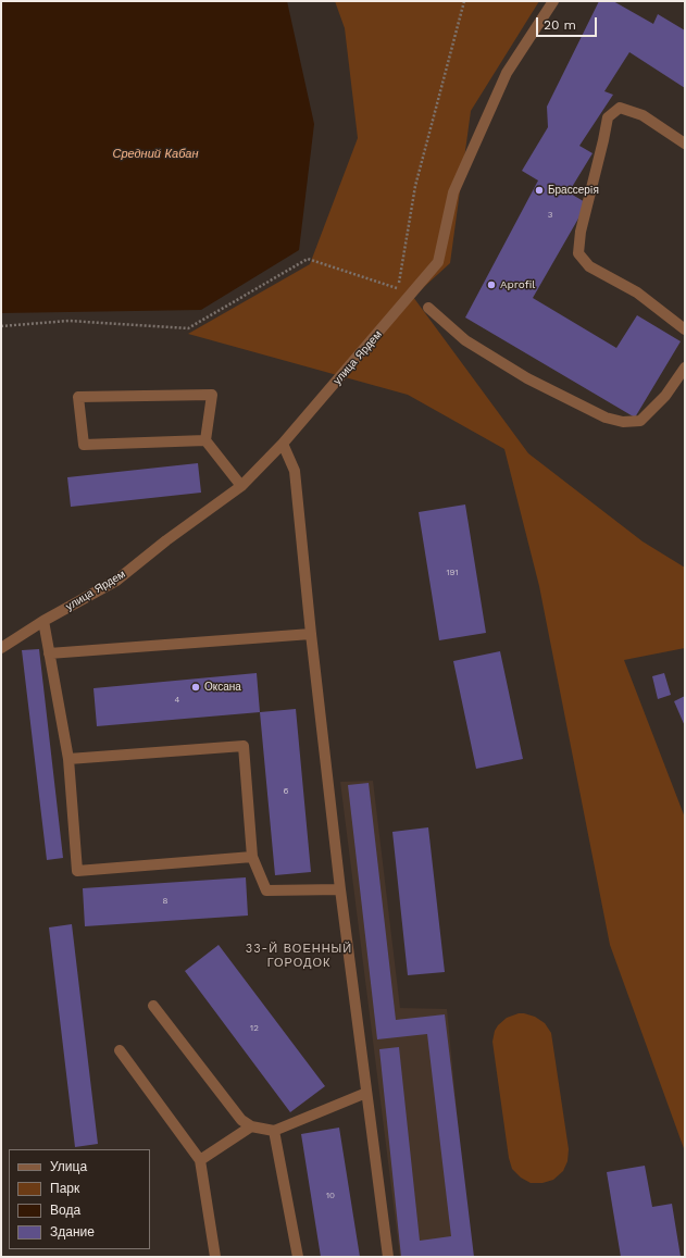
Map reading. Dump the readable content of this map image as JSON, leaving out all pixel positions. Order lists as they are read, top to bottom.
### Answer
{
  "streets": {
    "street": ["улица Ярдем"]
  },
  "districts": ["33-Й ВОЕННЫЙ ГОРОДОК"],
  "water": ["Средний Кабан"],
  "places": ["Брассерiя", "Aprofil", "Оксана"],
  "house_numbers": [
    "3",
    "191",
    "4",
    "6",
    "8",
    "12",
    "10"
  ],
  "legend": [
    "Улица",
    "Парк",
    "Вода",
    "Здание"
  ],
  "scale_bar": "20 m"
}
